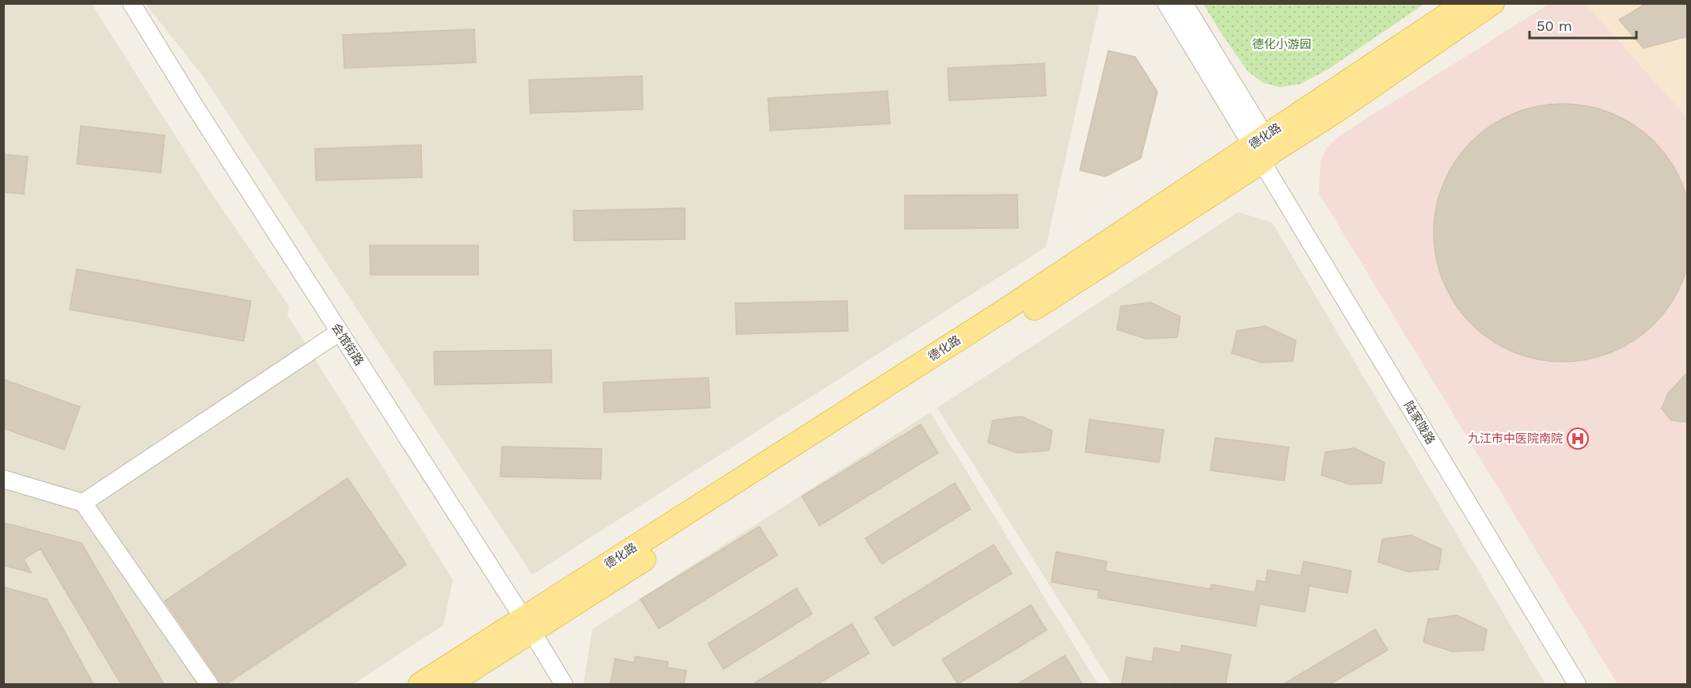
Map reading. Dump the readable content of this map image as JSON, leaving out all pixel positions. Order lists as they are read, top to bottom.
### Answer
{
  "streets": {
    "main road": ["德化路"],
    "street": ["会馆街路", "陆家陇路"]
  },
  "crossings": [
    ["德化路", "会馆街路"],
    ["德化路", "陆家陇路"]
  ],
  "parks": ["德化小游园"],
  "places": {
    "hospital": ["九江市中医院南院"]
  },
  "scale_bar": "50 m"
}
